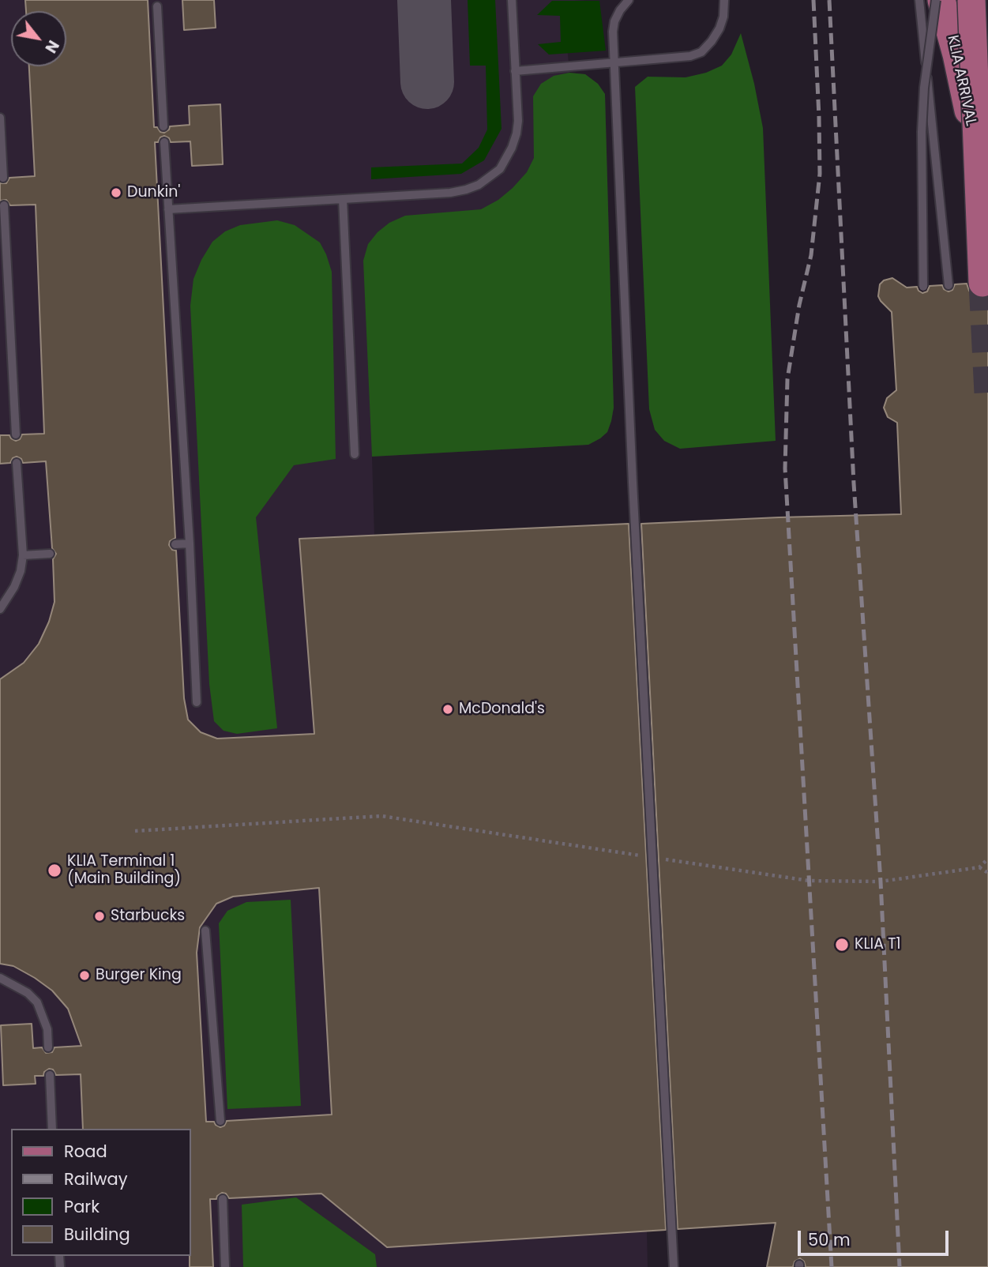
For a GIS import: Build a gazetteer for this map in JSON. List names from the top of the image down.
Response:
{
  "streets": {
    "main road": ["KLIA ARRIVAL"]
  },
  "places": [
    "Dunkin'",
    "McDonald's",
    "KLIA Terminal 1 (Main Building)",
    "Starbucks",
    "KLIA T1",
    "Burger King"
  ],
  "legend": [
    "Road",
    "Railway",
    "Park",
    "Building"
  ],
  "scale_bar": "50 m",
  "north": "bottom right"
}
